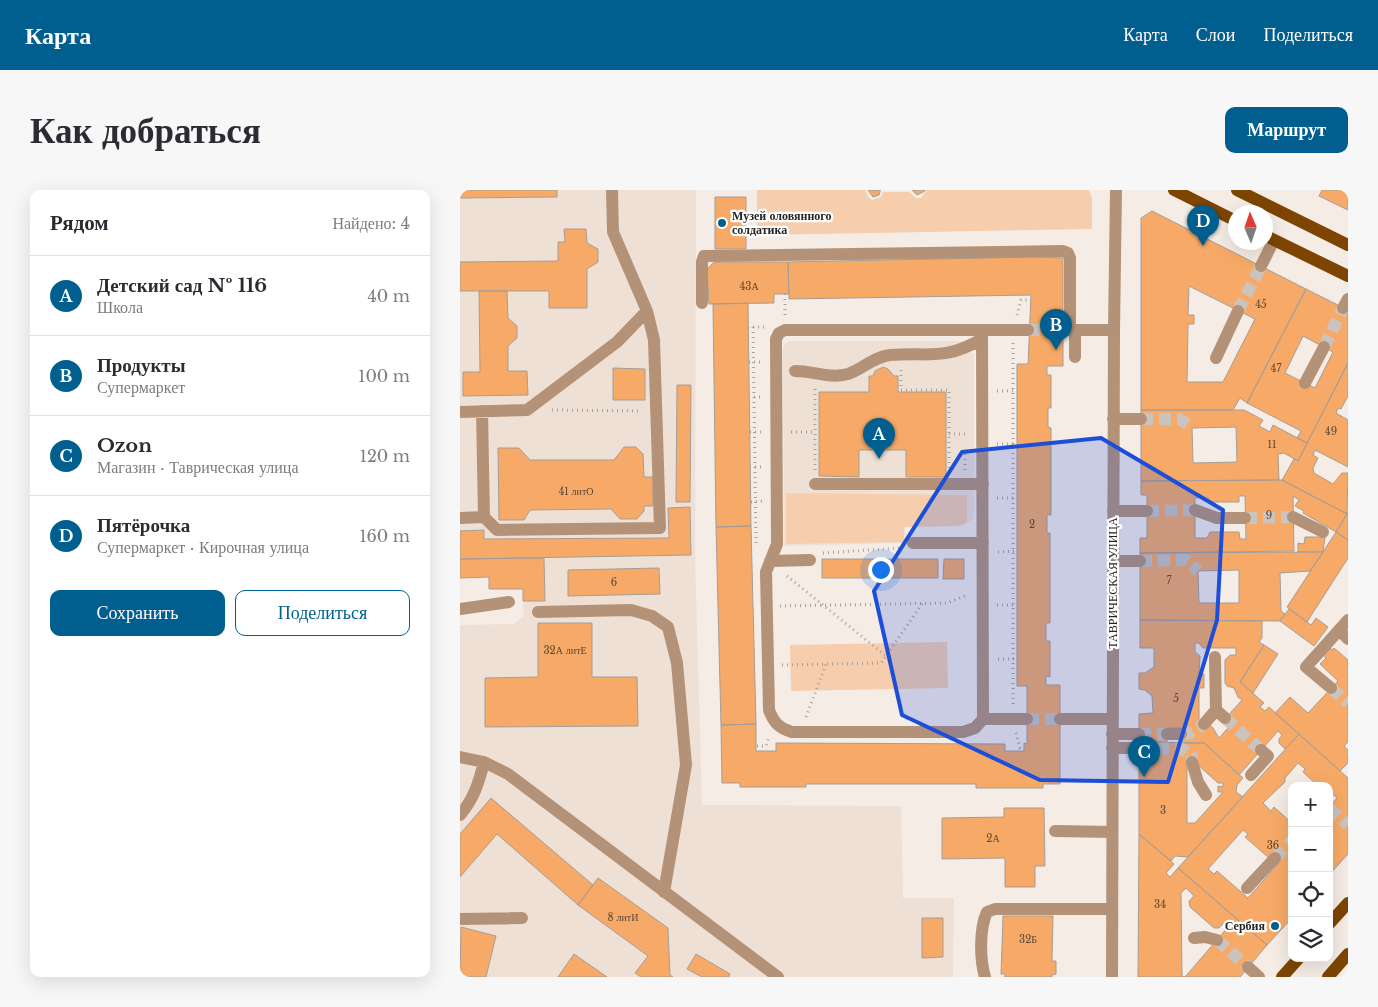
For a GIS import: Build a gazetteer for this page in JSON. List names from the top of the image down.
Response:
{
  "streets": {
    "street": ["ТАВРИЧЕСКАЯ УЛИЦА"]
  },
  "places": ["Музей оловянного солдатика", "Сербия"],
  "house_numbers": [
    "43А",
    "45",
    "47",
    "49",
    "11",
    "41 литО",
    "9",
    "2",
    "7",
    "6",
    "32А литЕ",
    "5",
    "3",
    "2А",
    "36",
    "34",
    "8 литИ",
    "32Б"
  ],
  "north": "top",
  "page": {
    "header": "Карта",
    "nav": ["Карта", "Слои", "Поделиться"],
    "buttons": [
      "Маршрут",
      ["Сохранить", "Поделиться"]
    ],
    "title": "Как добраться",
    "heading": ["Рядом", "Найдено: 4"],
    "pins": [
      "D",
      "B",
      "A",
      "C"
    ],
    "list": [
      {
        "mark": "A",
        "name": "Детский сад № 116",
        "note": "Школа",
        "value": "40 m"
      },
      {
        "mark": "B",
        "name": "Продукты",
        "note": "Супермаркет",
        "value": "100 m"
      },
      {
        "mark": "C",
        "name": "Ozon",
        "note": "Магазин · Таврическая улица",
        "value": "120 m"
      },
      {
        "mark": "D",
        "name": "Пятёрочка",
        "note": "Супермаркет · Кирочная улица",
        "value": "160 m"
      }
    ],
    "map_buttons": ["+", "−"]
  }
}
